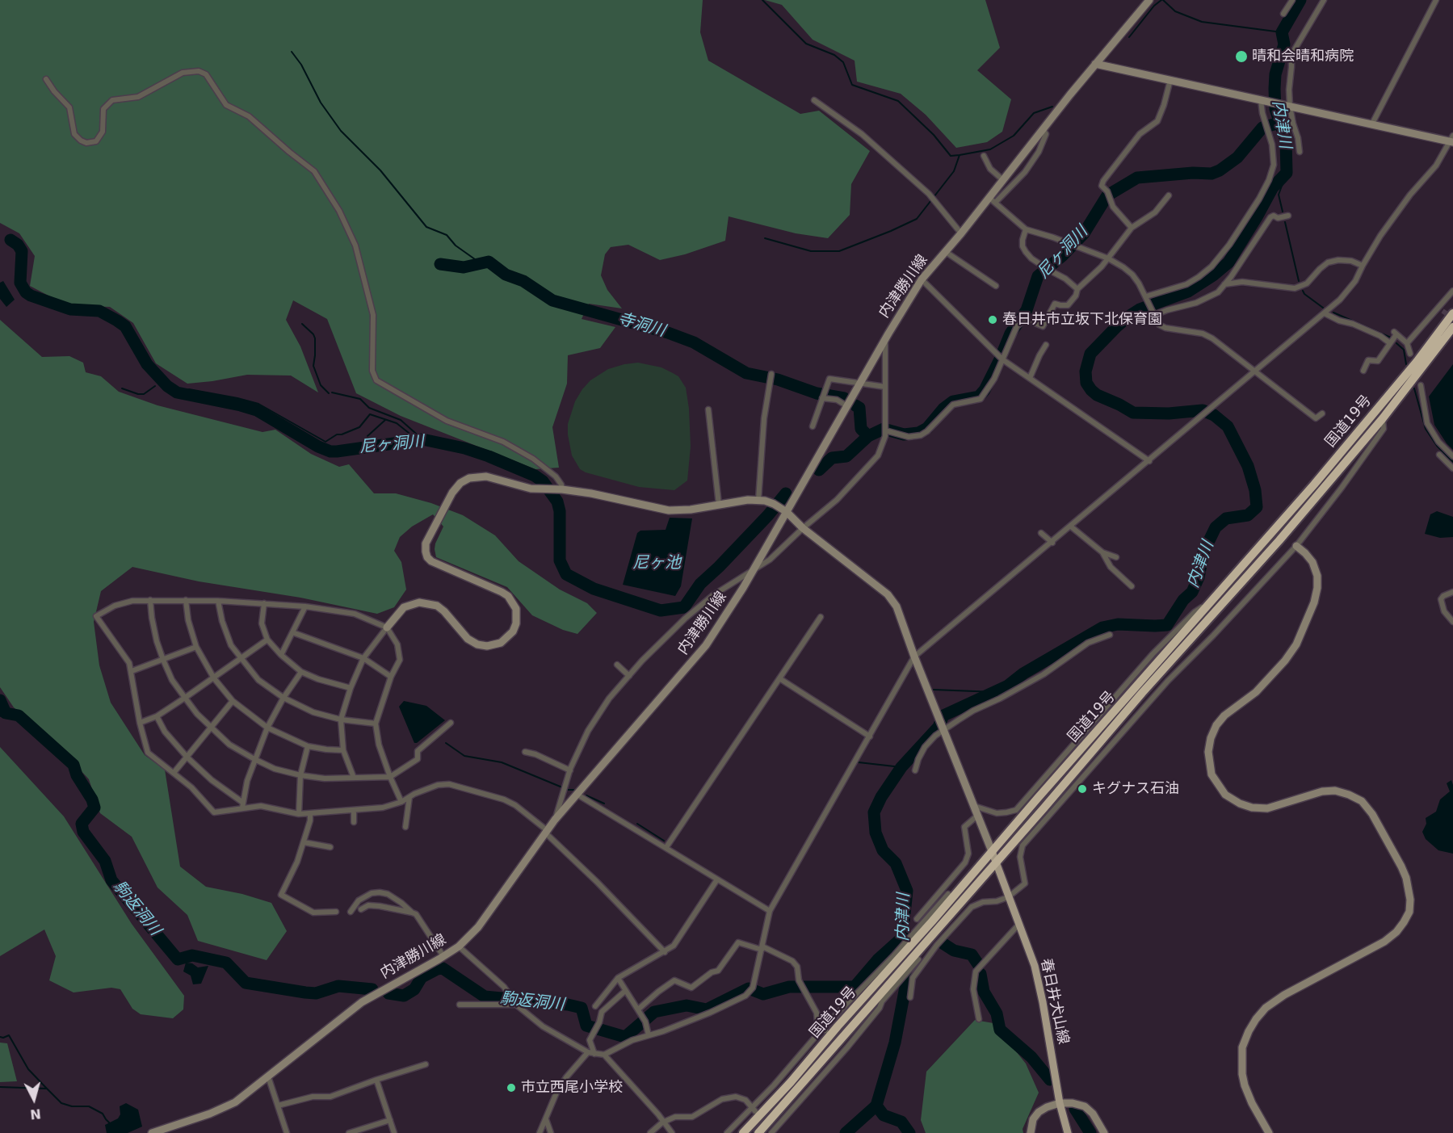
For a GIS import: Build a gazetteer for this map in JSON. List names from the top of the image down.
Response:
{
  "streets": {
    "highway": ["国道19号"],
    "main road": ["春日井犬山線"],
    "street": ["内津勝川線"]
  },
  "crossings": [
    ["国道19号", "春日井犬山線"]
  ],
  "water": [
    "内津川",
    "尼ヶ洞川",
    "寺洞川",
    "尼ヶ池",
    "駒返洞川"
  ],
  "places": [
    "晴和会晴和病院",
    "春日井市立坂下北保育園",
    "キグナス石油",
    "市立西尾小学校"
  ],
  "north": "bottom"
}
